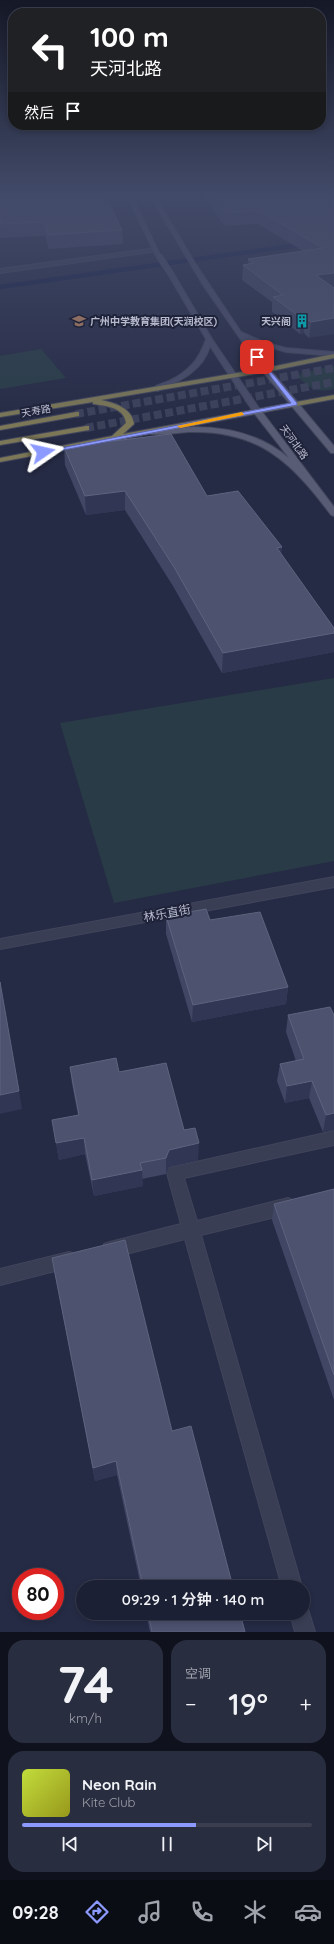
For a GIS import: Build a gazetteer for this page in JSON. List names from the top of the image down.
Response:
{
  "streets": {
    "highway": ["天寿路"],
    "main road": ["天河北路"],
    "street": ["林乐直街"]
  },
  "places": {
    "school or university": ["广州中学教育集团(天润校区)"],
    "building": ["天兴阁"]
  },
  "page": {
    "turn": ["100 m", "天河北路"],
    "then": "然后",
    "limit": "80",
    "trip": "09:29 · 1 分钟 · 140 m",
    "tile": [
      ["74", "km/h"],
      "空调"
    ],
    "heat": ["−", "19°", "+"],
    "song": ["Neon Rain", "Kite Club"],
    "tabs": "09:28"
  }
}
